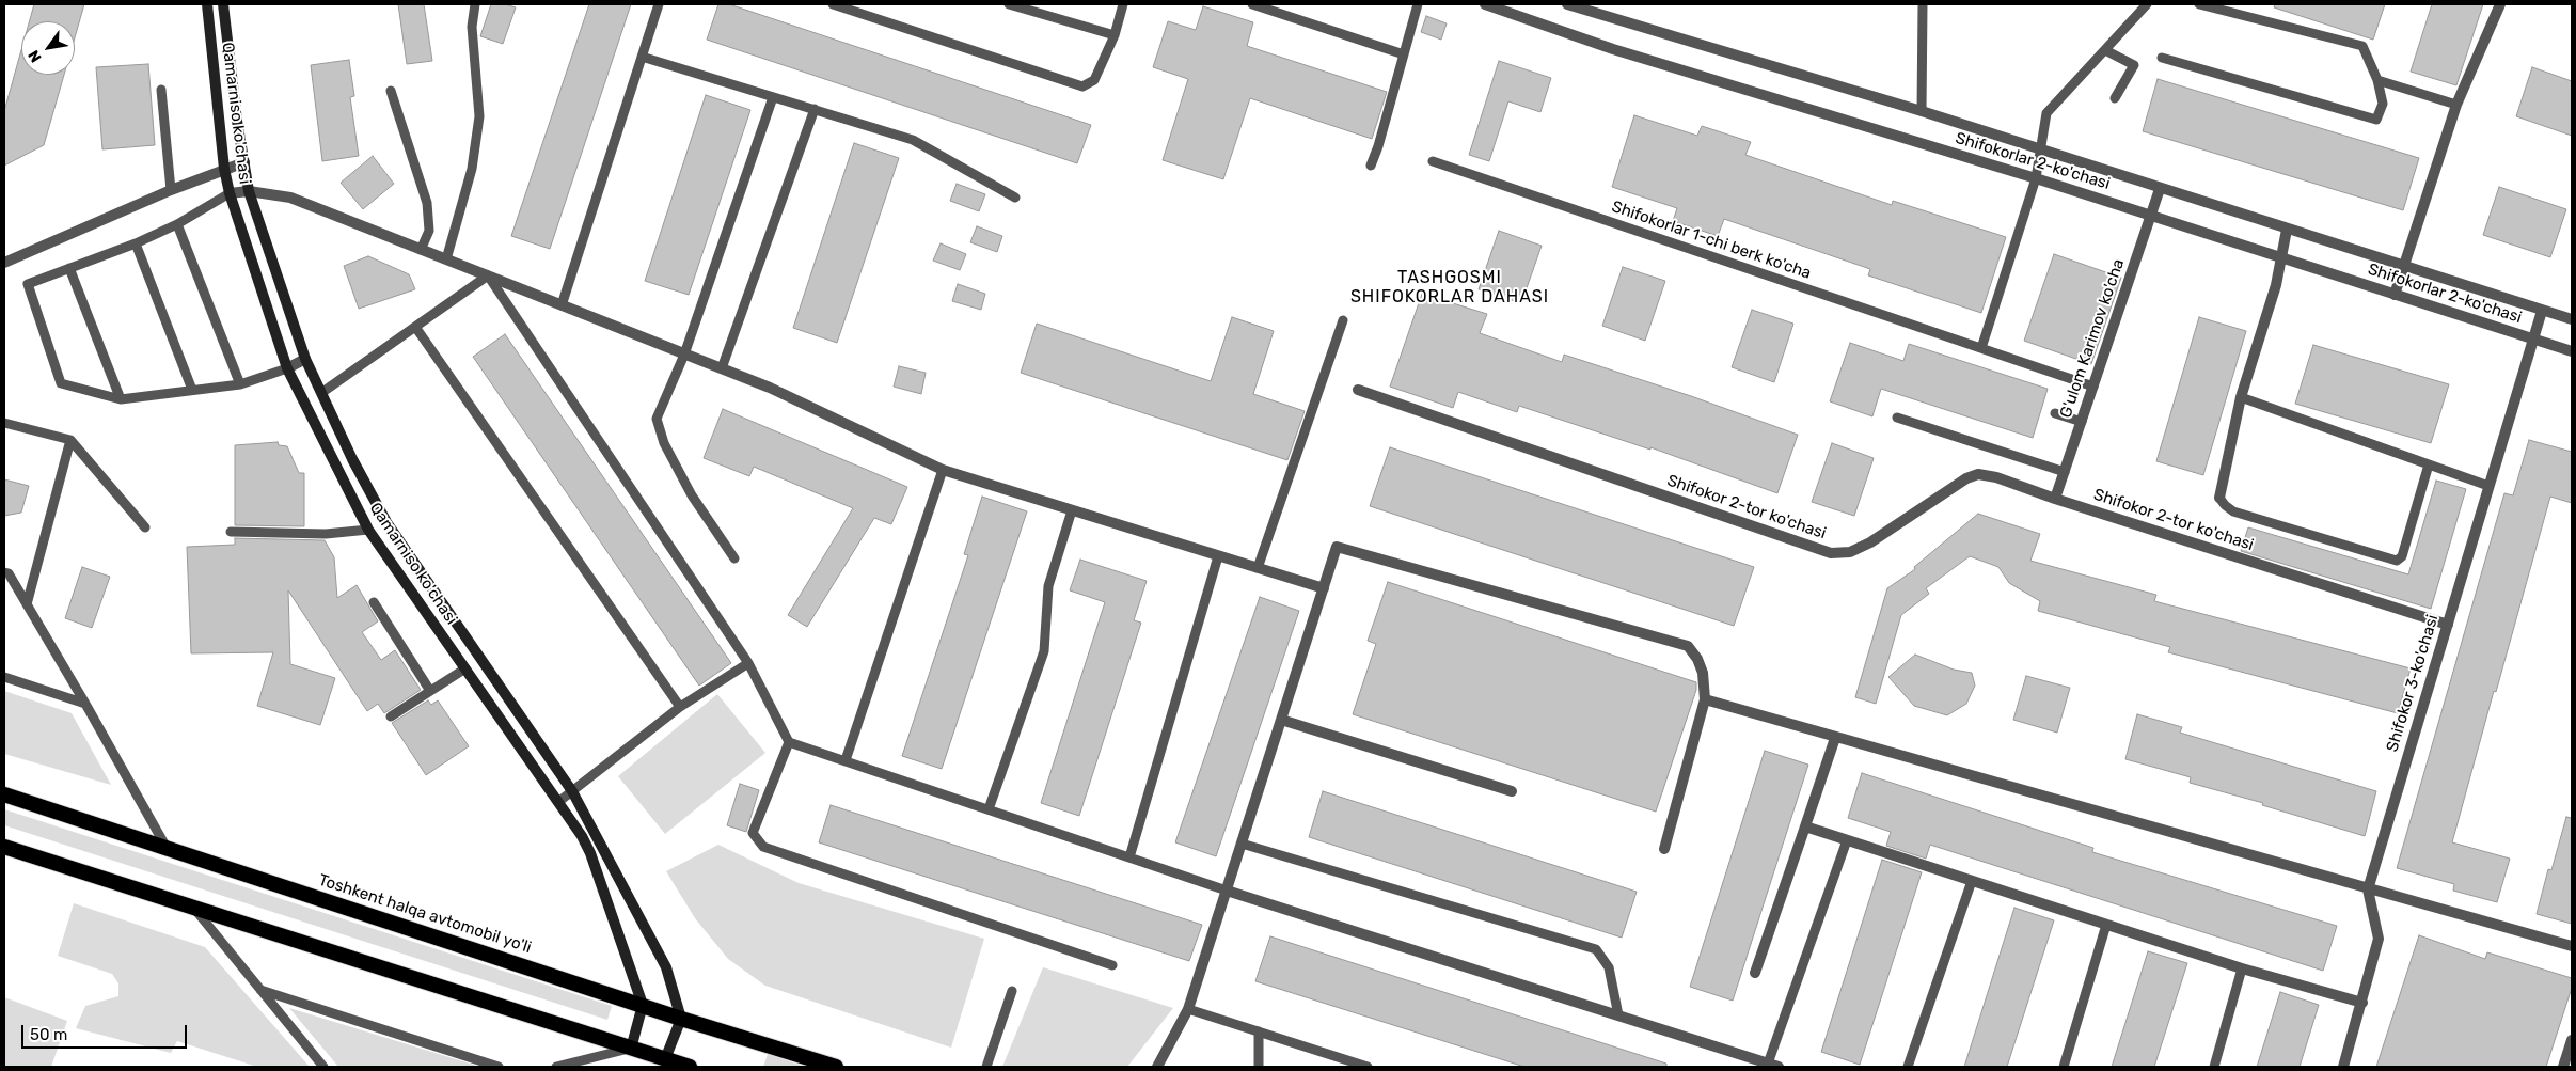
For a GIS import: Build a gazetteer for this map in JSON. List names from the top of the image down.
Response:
{
  "streets": {
    "highway": ["Toshkent halqa avtomobil yo'li"],
    "main road": ["Qamarniso ko'chasi"],
    "street": [
      "Shifokorlar 2-ko'chasi",
      "G'ulom Karimov ko'cha",
      "Shifokor 2-tor ko'chasi",
      "Shifokor 3-ko'chasi"
    ],
    "lane": ["Shifokorlar 1-chi berk ko'cha"]
  },
  "crossings": [
    ["Qamarniso ko'chasi", "Toshkent halqa avtomobil yo'li"],
    ["Shifokorlar 2-ko'chasi", "G'ulom Karimov ko'cha"],
    ["Shifokorlar 2-ko'chasi", "Shifokor 3-ko'chasi"],
    ["Shifokorlar 1-chi berk ko'cha", "G'ulom Karimov ko'cha"],
    ["G'ulom Karimov ko'cha", "Shifokor 2-tor ko'chasi"],
    ["Shifokor 2-tor ko'chasi", "Shifokor 3-ko'chasi"]
  ],
  "districts": ["TASHGOSMI SHIFOKORLAR DAHASI"],
  "scale_bar": "50 m",
  "north": "bottom left"
}
